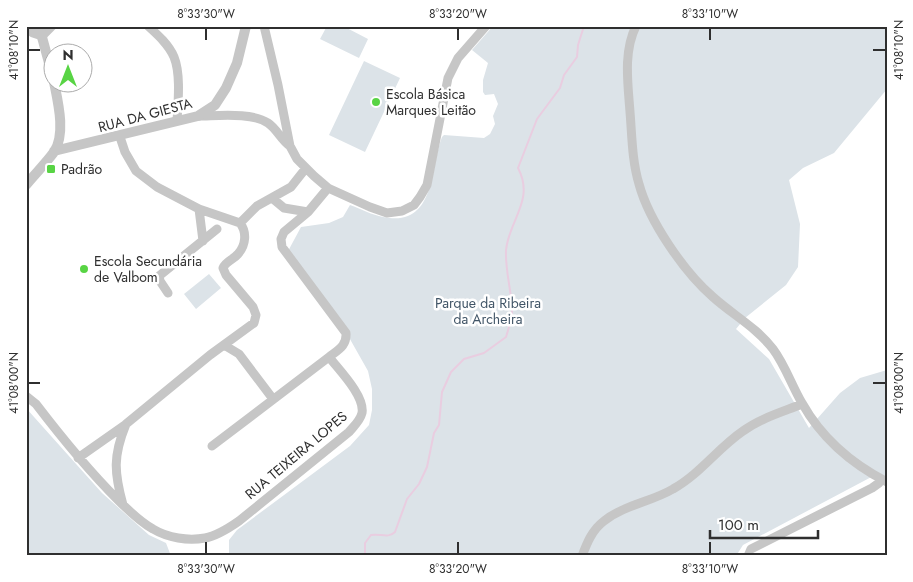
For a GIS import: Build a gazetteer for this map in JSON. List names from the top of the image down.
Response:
{
  "streets": {
    "street": ["RUA DA GIESTA", "RUA TEIXEIRA LOPES"]
  },
  "parks": ["Parque da Ribeira da Archeira"],
  "places": {
    "other": ["Escola Básica Marques Leitão", "Escola Secundária de Valbom"],
    "transit": ["Padrão"]
  },
  "scale_bar": "100 m",
  "north": "top",
  "coordinates": [
    "8°33'30\"W",
    "8°33'20\"W",
    "8°33'10\"W",
    "41°08'10\"N",
    "41°08'00\"N"
  ]
}
